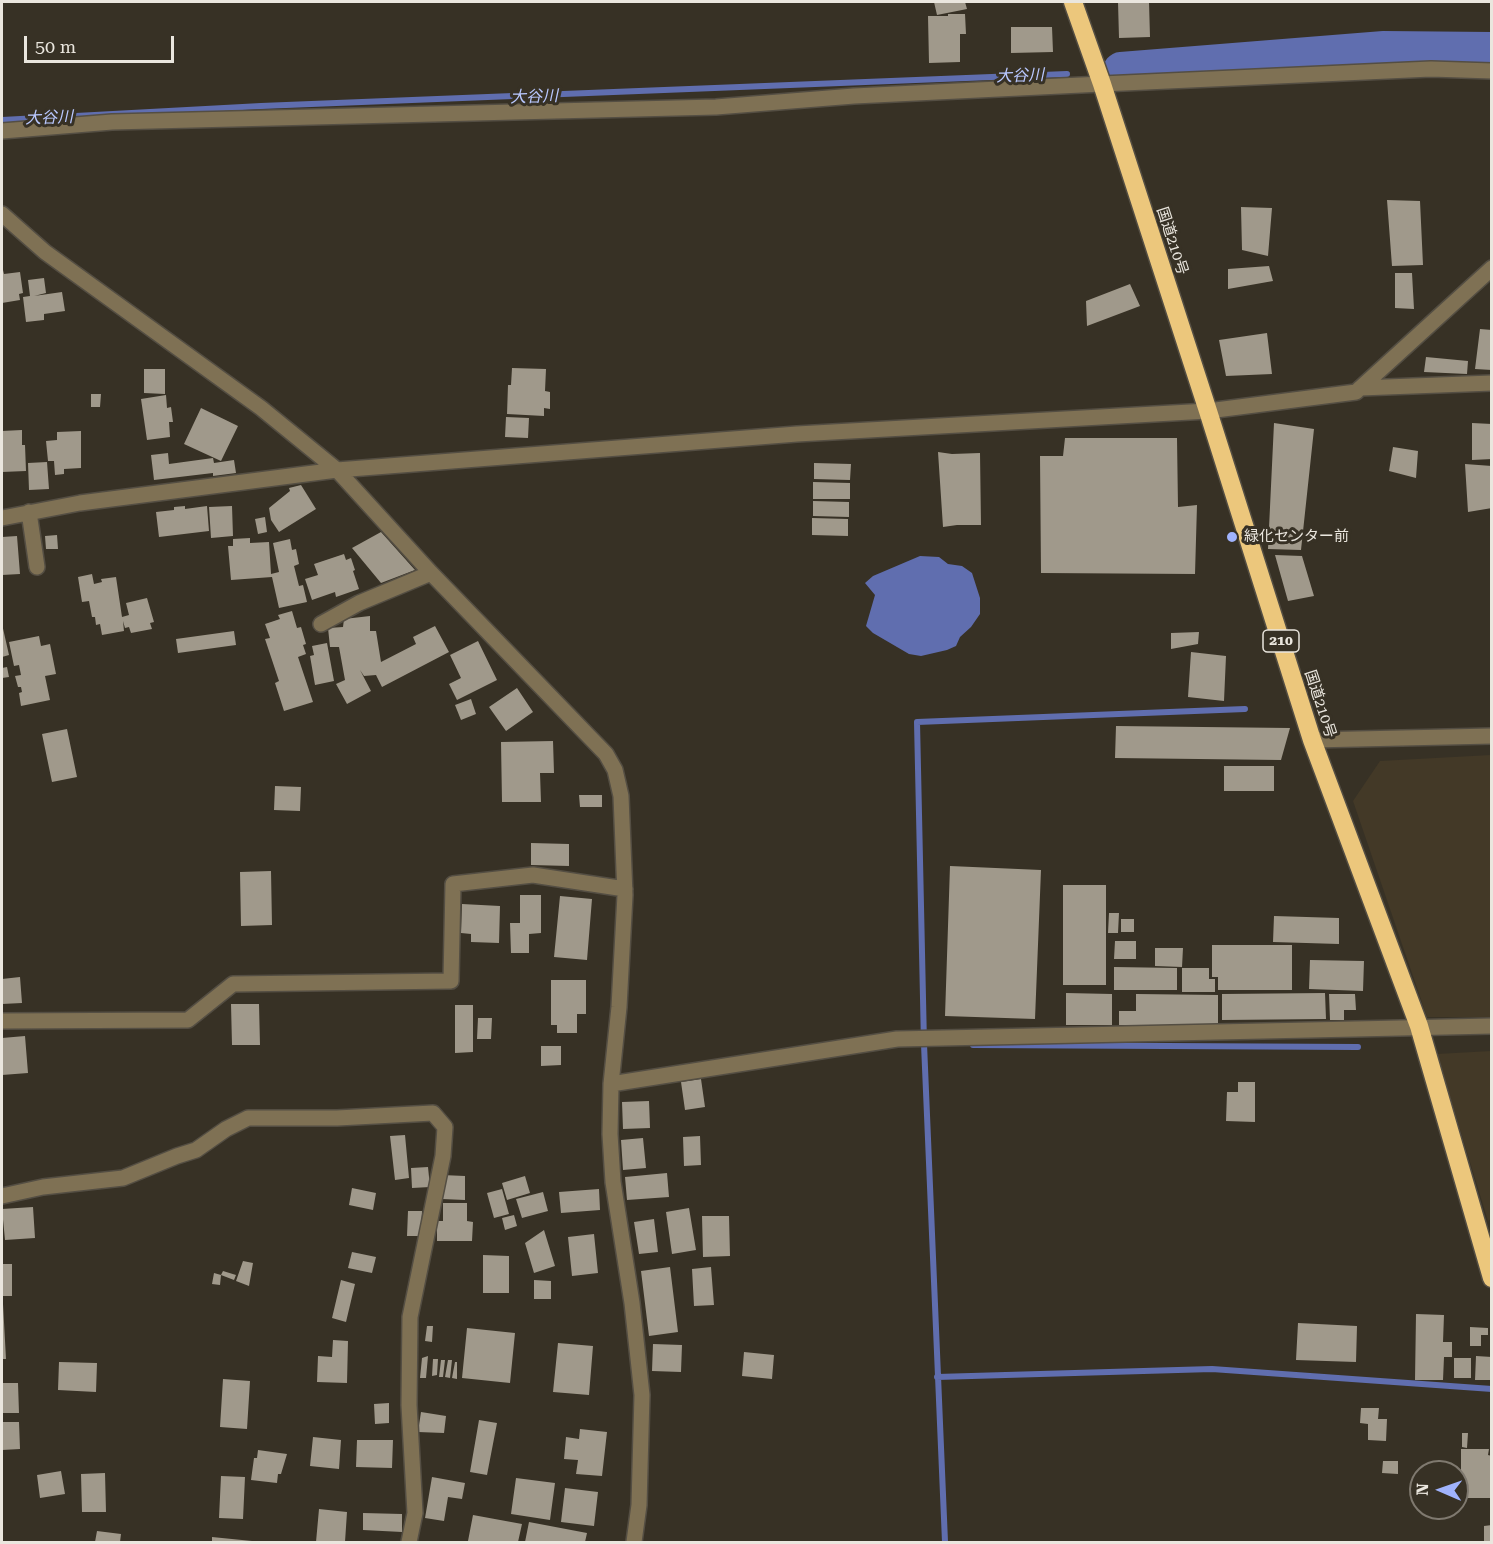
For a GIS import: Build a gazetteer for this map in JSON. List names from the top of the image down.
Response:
{
  "streets": {
    "highway": ["国道210号", "210"]
  },
  "water": ["大谷川"],
  "places": ["緑化センター前"],
  "scale_bar": "50 m",
  "north": "left"
}
